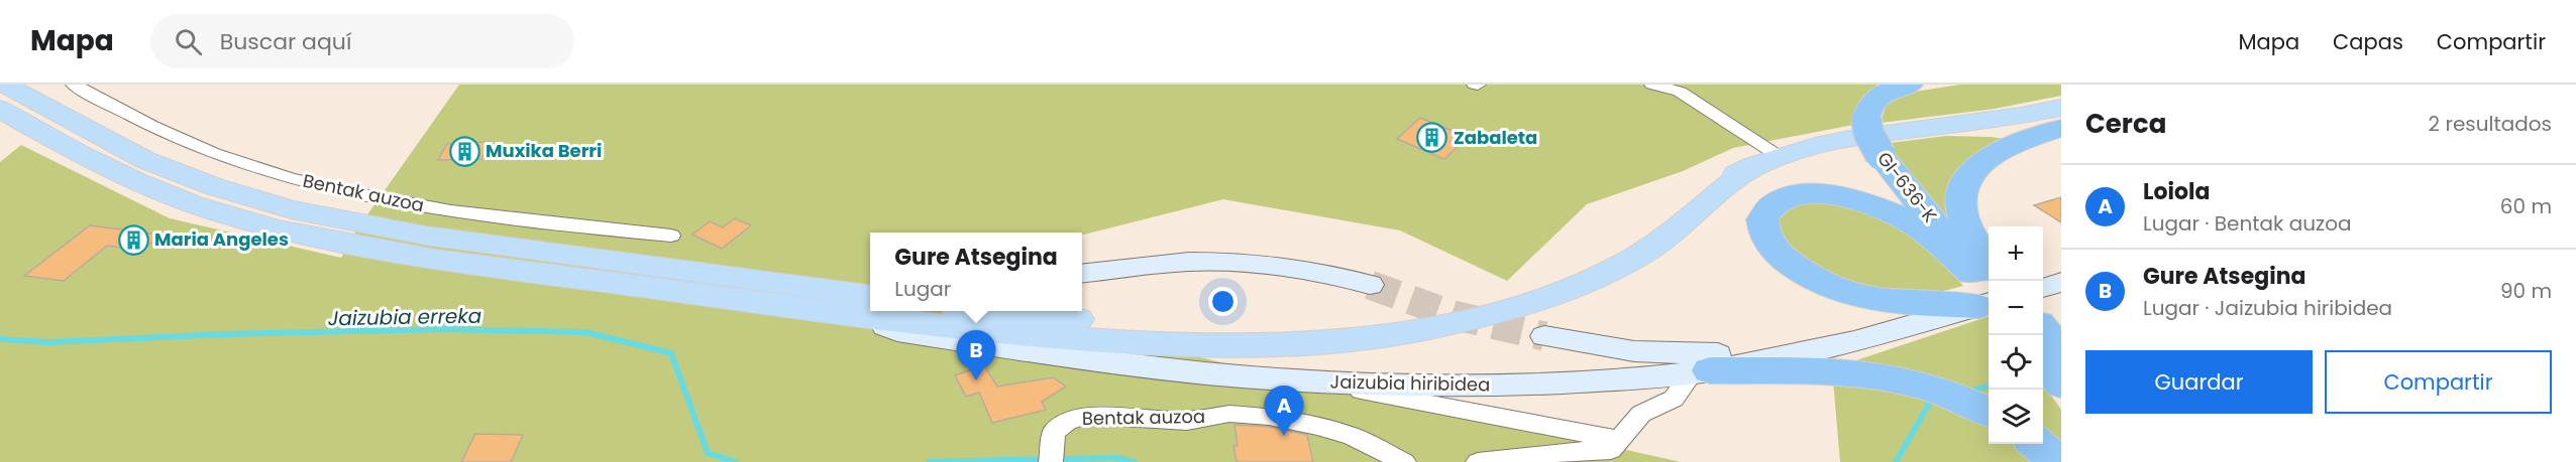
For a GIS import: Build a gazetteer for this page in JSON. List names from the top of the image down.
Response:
{
  "streets": {
    "highway": ["GI-636-K"],
    "main road": ["Jaizubia hiribidea"],
    "street": ["Bentak auzoa"]
  },
  "crossings": [
    ["GI-636-K", "Jaizubia hiribidea"]
  ],
  "water": ["Jaizubia erreka"],
  "places": {
    "building": ["Zabaleta", "Muxika Berri", "Maria Angeles"]
  },
  "page": {
    "header": "Mapa",
    "search": "Buscar aquí",
    "nav": ["Mapa", "Capas", "Compartir"],
    "heading": ["Cerca", "2 resultados"],
    "list": [
      {
        "mark": "A",
        "name": "Loiola",
        "note": "Lugar · Bentak auzoa",
        "value": "60 m"
      },
      {
        "mark": "B",
        "name": "Gure Atsegina",
        "note": "Lugar · Jaizubia hiribidea",
        "value": "90 m"
      }
    ],
    "map_buttons": ["+", "−"],
    "popup": ["Gure Atsegina", "Lugar"],
    "pins": ["B", "A"],
    "buttons": ["Guardar", "Compartir"]
  }
}
